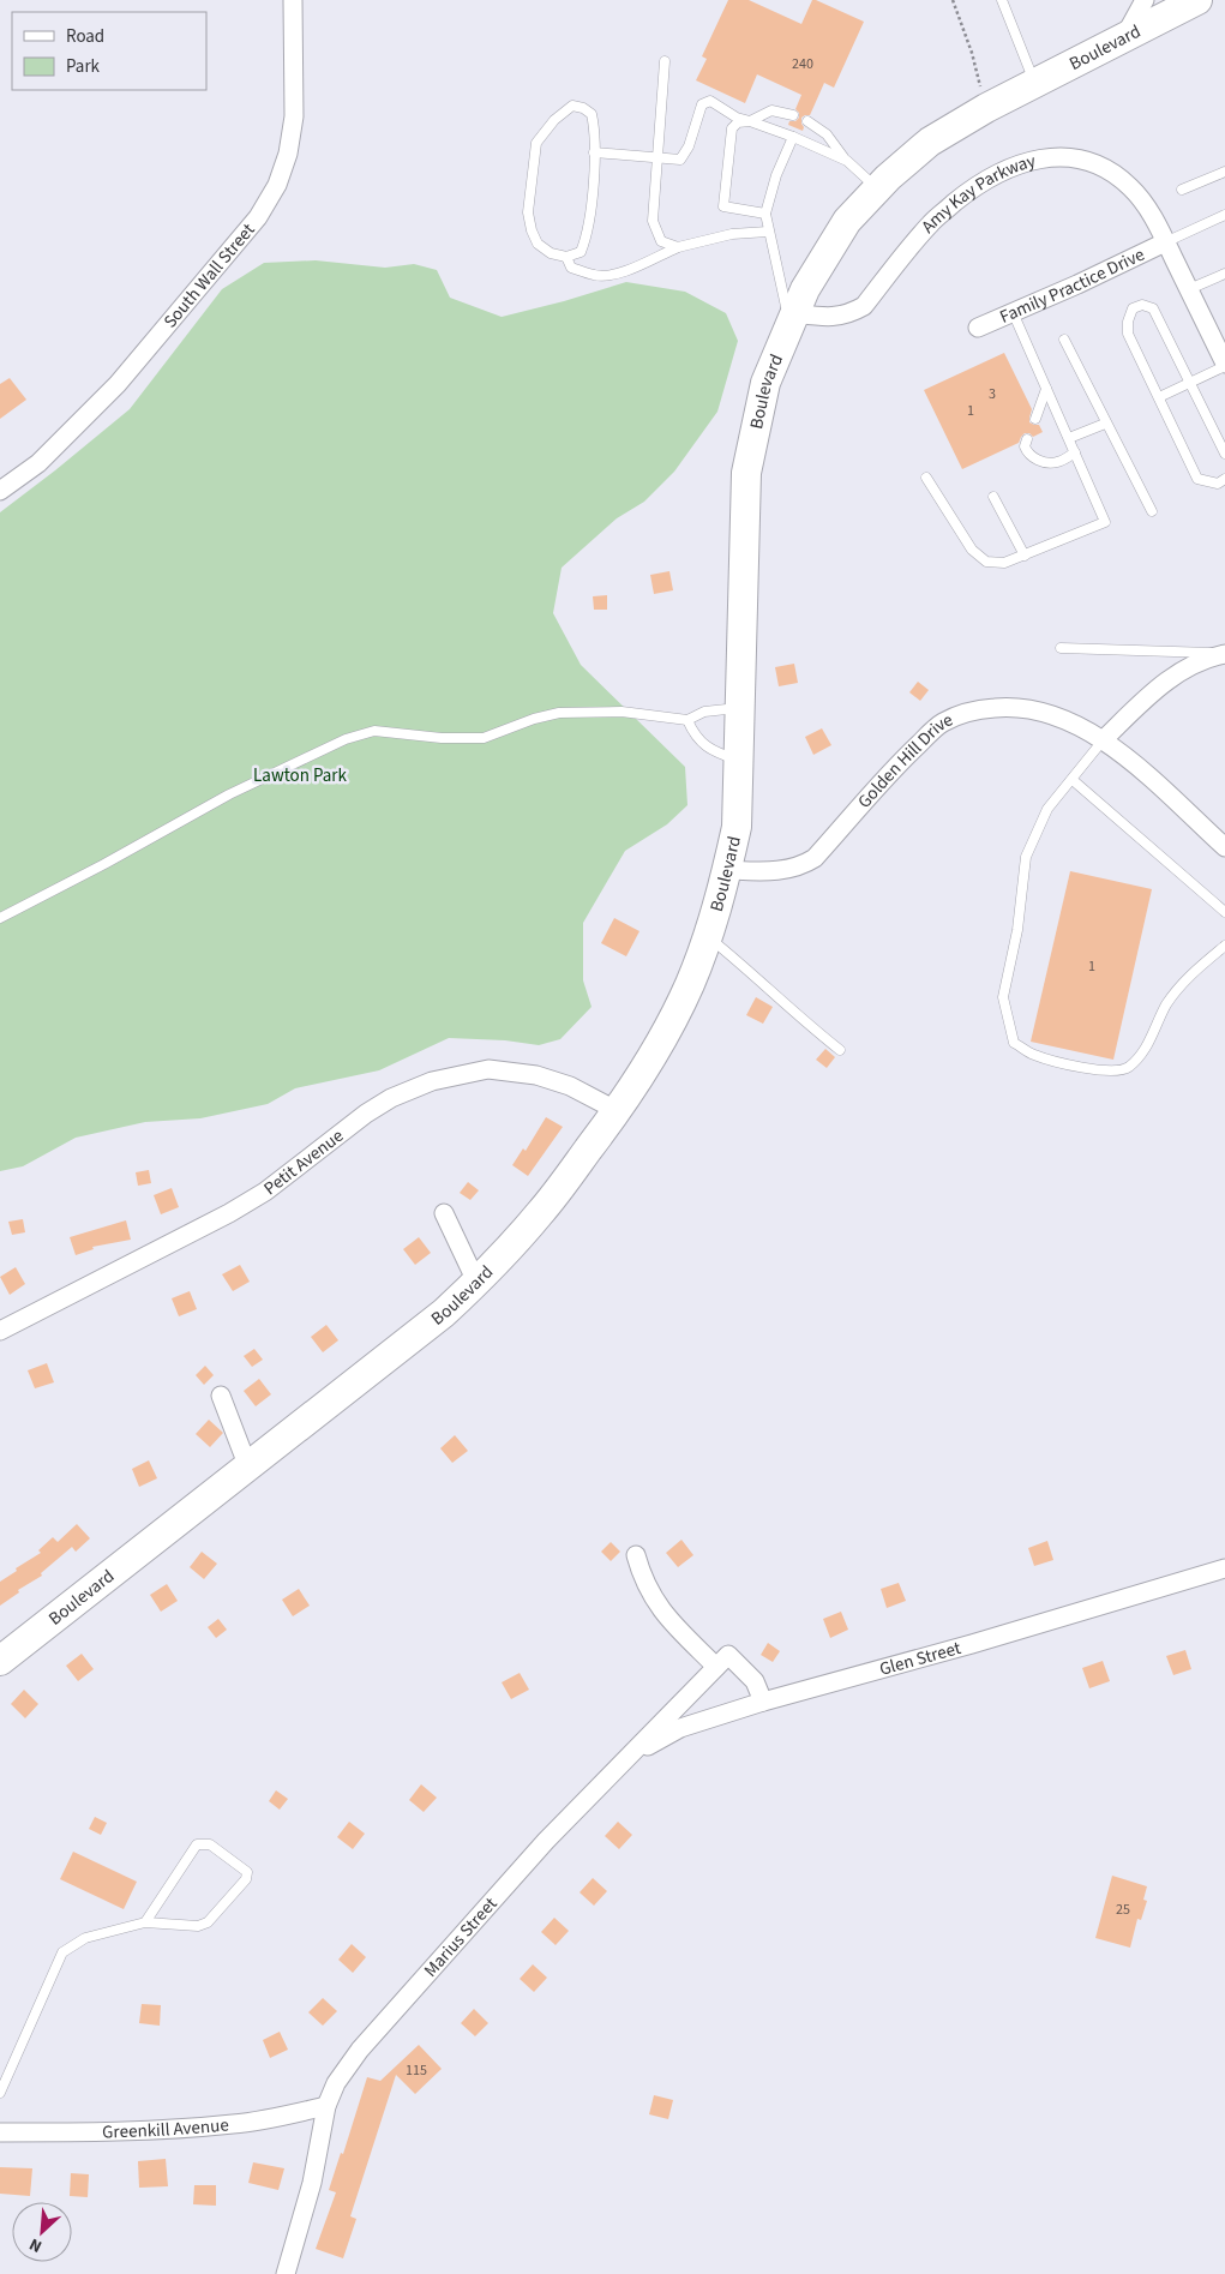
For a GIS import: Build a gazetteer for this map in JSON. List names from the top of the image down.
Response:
{
  "streets": {
    "main road": ["Boulevard"],
    "street": [
      "Amy Kay Parkway",
      "South Wall Street",
      "Family Practice Drive",
      "Golden Hill Drive",
      "Petit Avenue",
      "Glen Street",
      "Marius Street",
      "Greenkill Avenue"
    ]
  },
  "crossings": [
    ["Boulevard", "Amy Kay Parkway"],
    ["Boulevard", "Golden Hill Drive"],
    ["Boulevard", "Petit Avenue"],
    ["Amy Kay Parkway", "Family Practice Drive"],
    ["Glen Street", "Marius Street"],
    ["Marius Street", "Greenkill Avenue"]
  ],
  "parks": ["Lawton Park"],
  "house_numbers": [
    "240",
    "3",
    "1",
    "1",
    "25",
    "115"
  ],
  "legend": ["Road", "Park"],
  "north": "bottom left"
}
